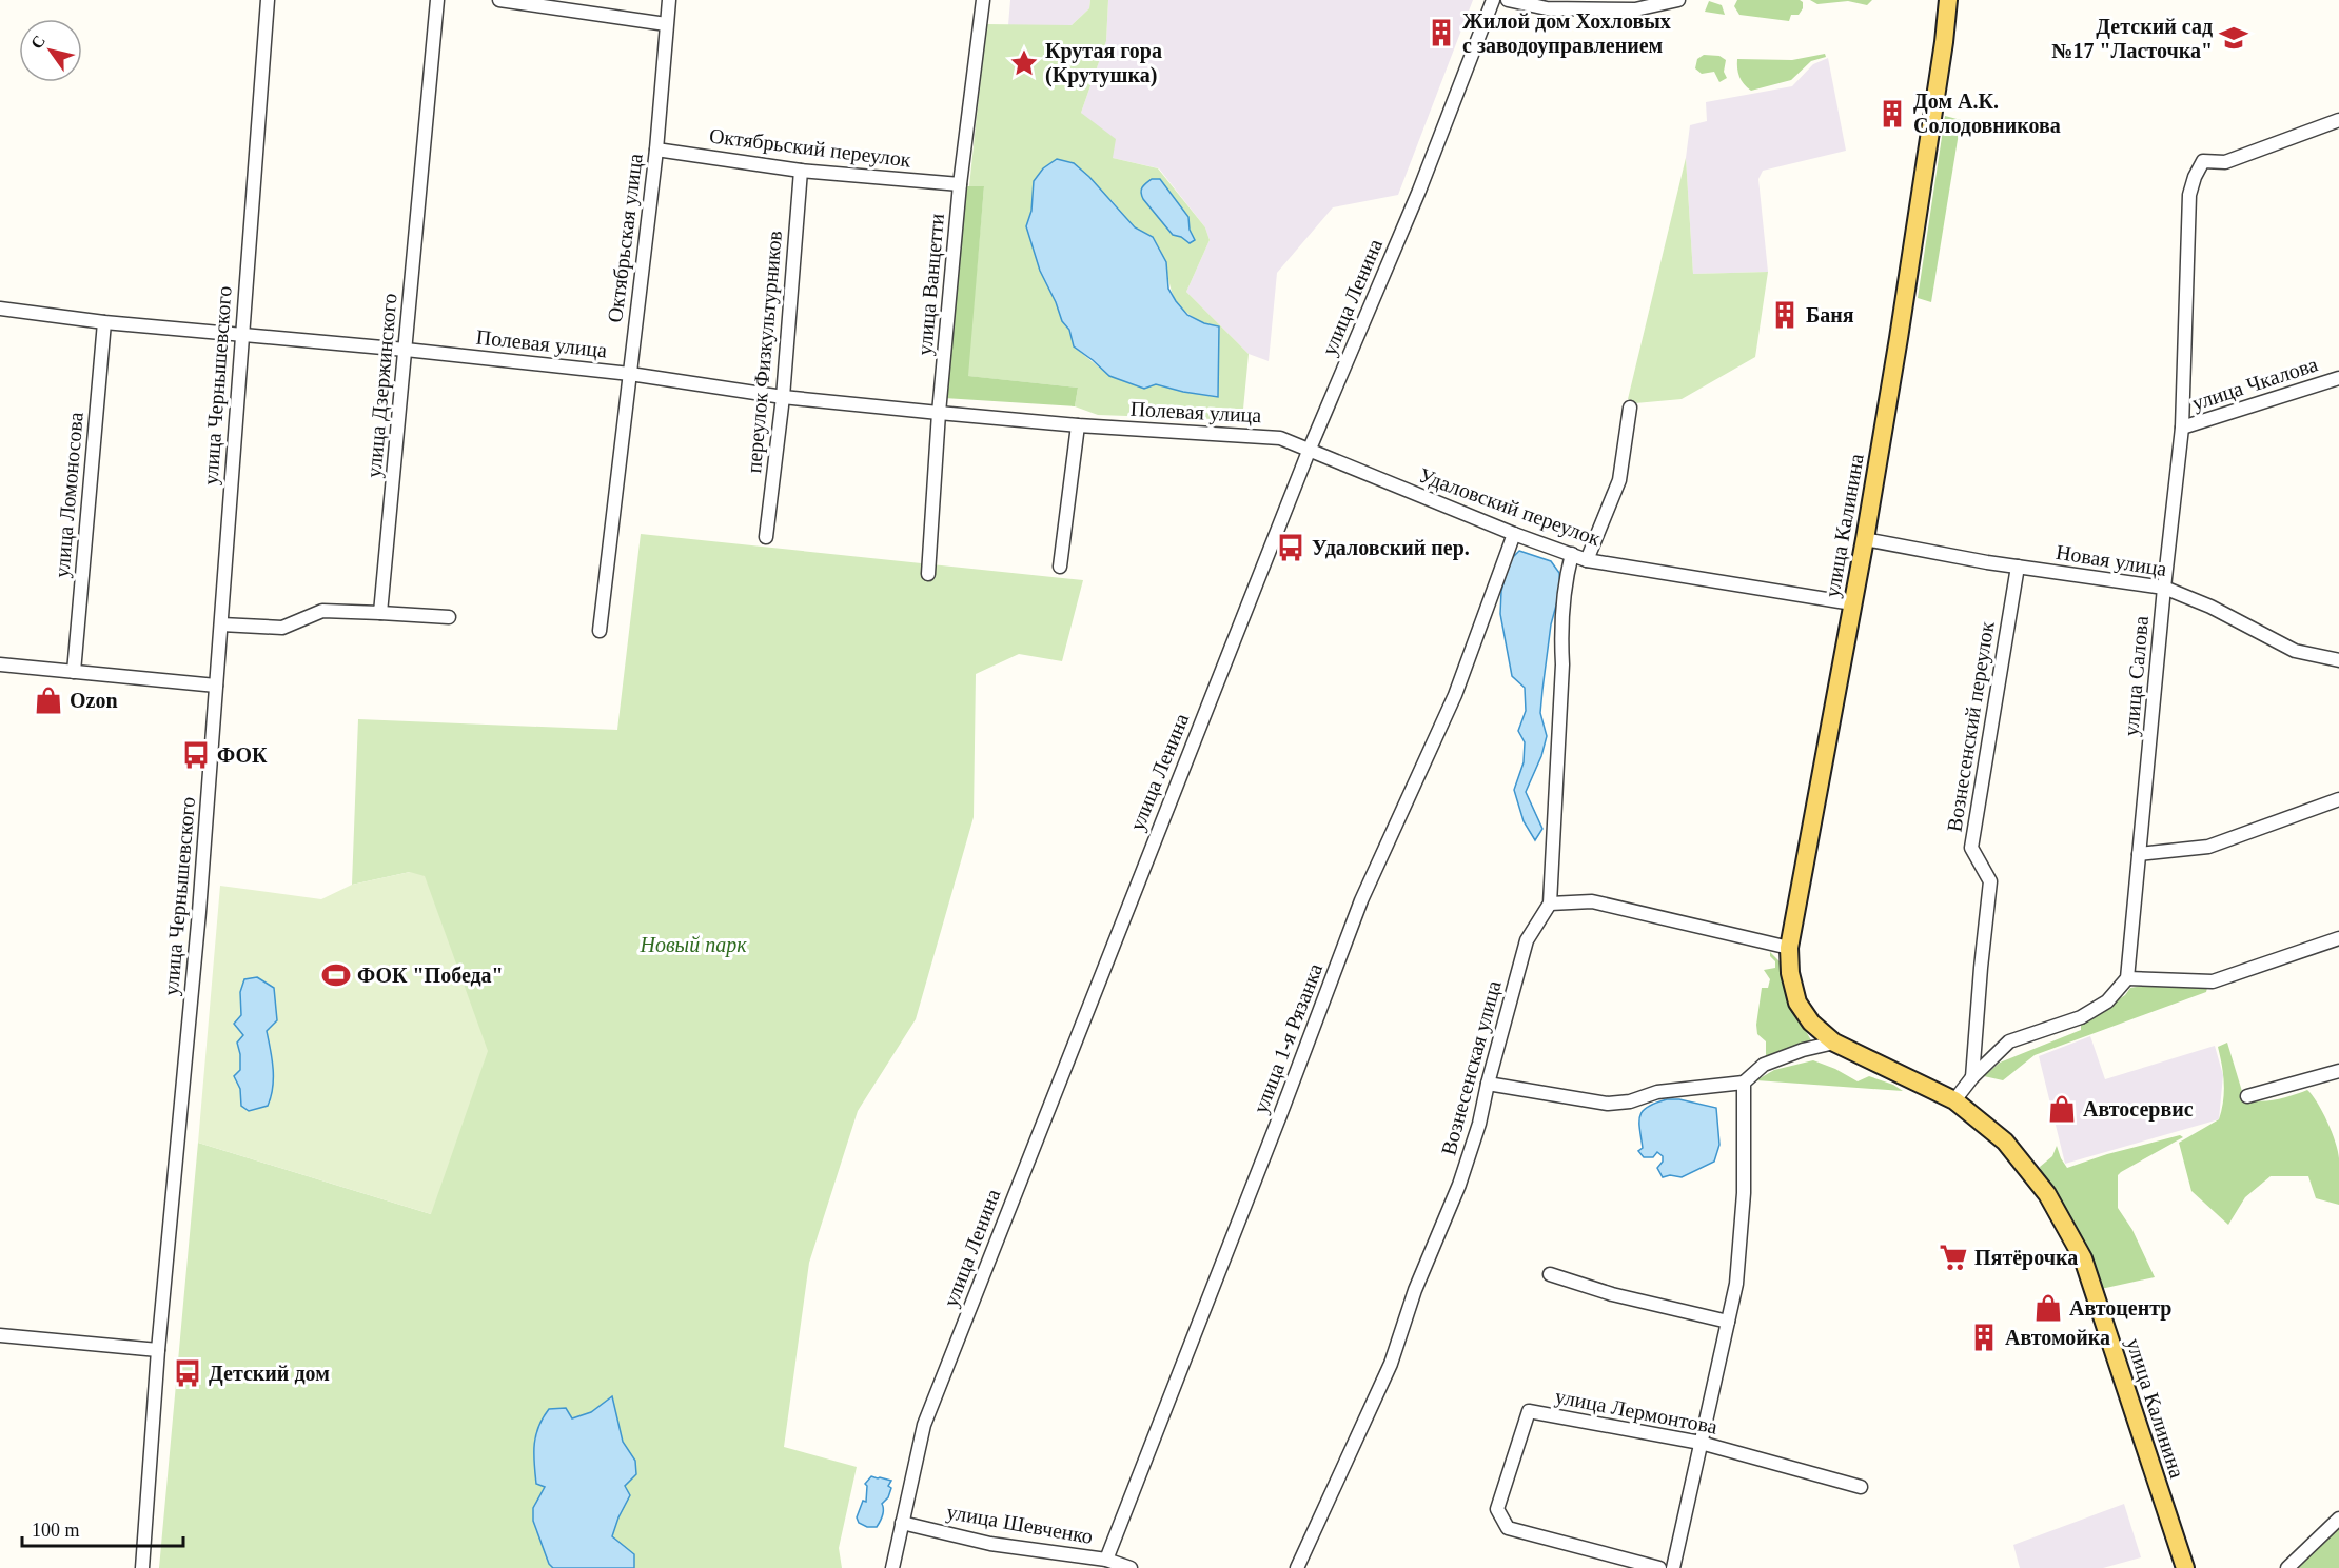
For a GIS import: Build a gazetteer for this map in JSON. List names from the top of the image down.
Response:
{
  "streets": {
    "main road": ["улица Калинина"],
    "street": [
      "Октябрьский переулок",
      "Октябрьская улица",
      "улица Ванцетти",
      "улица Ленина",
      "Полевая улица",
      "переулок Физкультурников",
      "улица Чкалова",
      "улица Чернышевского",
      "улица Дзержинского",
      "улица Ломоносова",
      "Удаловский переулок",
      "Новая улица",
      "улица Салова",
      "Вознесенский переулок",
      "улица 1-я Рязанка",
      "Вознесенская улица",
      "улица Лермонтова",
      "улица Шевченко"
    ]
  },
  "crossings": [
    ["Октябрьский переулок", "Октябрьская улица"],
    ["Октябрьский переулок", "улица Ванцетти"],
    ["Октябрьский переулок", "переулок Физкультурников"],
    ["Октябрьская улица", "Полевая улица"],
    ["улица Ванцетти", "Полевая улица"],
    ["улица Ленина", "Полевая улица"],
    ["улица Ленина", "Удаловский переулок"],
    ["улица Ленина", "улица Шевченко"],
    ["Полевая улица", "переулок Физкультурников"],
    ["Полевая улица", "улица Чернышевского"],
    ["Полевая улица", "улица Дзержинского"],
    ["Полевая улица", "улица Ломоносова"],
    ["Полевая улица", "Удаловский переулок"],
    ["улица Чкалова", "улица Салова"],
    ["Удаловский переулок", "улица Калинина"],
    ["Удаловский переулок", "улица 1-я Рязанка"],
    ["Удаловский переулок", "Вознесенская улица"],
    ["улица Калинина", "Новая улица"],
    ["Новая улица", "улица Салова"],
    ["Новая улица", "Вознесенский переулок"],
    ["улица 1-я Рязанка", "улица Шевченко"]
  ],
  "parks": ["Новый парк"],
  "places": {
    "building": [
      "Жилой дом Хохловых с заводоуправлением",
      "Дом А.К. Солодовникова",
      "Баня",
      "Автомойка"
    ],
    "school or university": ["Детский сад №17 \"Ласточка\""],
    "place": ["Крутая гора (Крутушка)"],
    "bus stop": ["Удаловский пер.", "ФОК", "Детский дом"],
    "shop": ["Ozon", "Автосервис", "Автоцентр"],
    "sports": ["ФОК \"Победа\""],
    "supermarket": ["Пятёрочка"]
  },
  "scale_bar": "100 m",
  "north": "top left"
}
